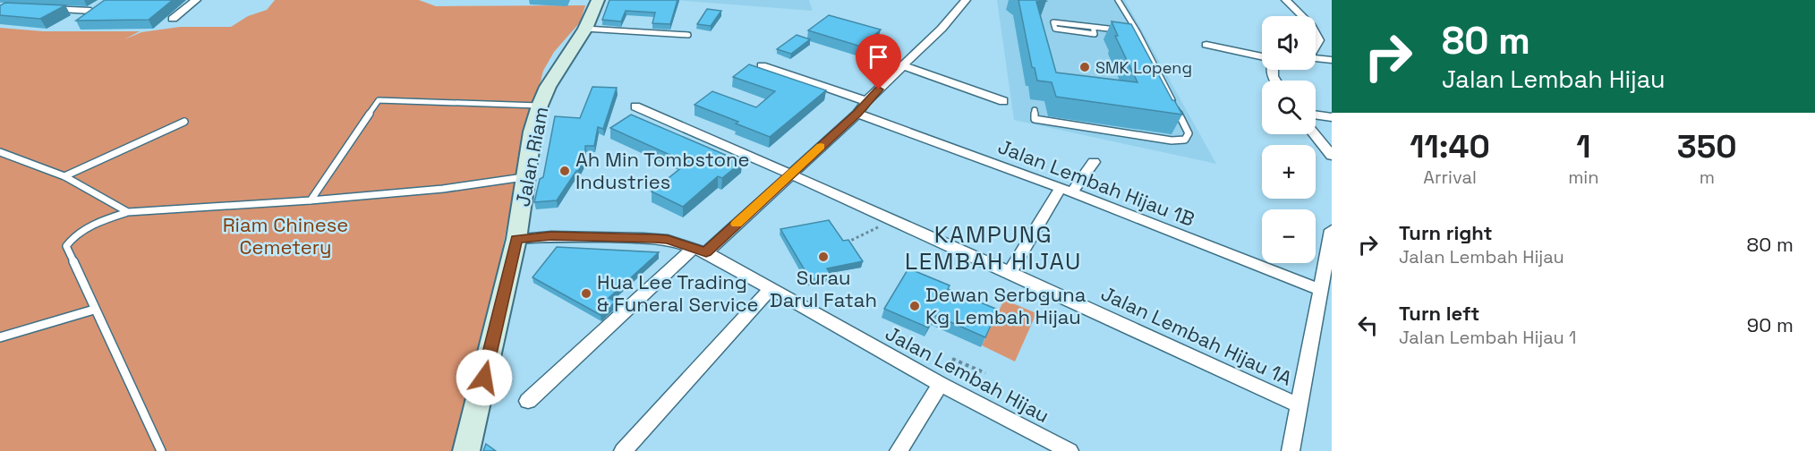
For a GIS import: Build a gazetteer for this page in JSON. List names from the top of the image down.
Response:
{
  "streets": {
    "main road": ["Jalan Riam"],
    "street": ["Jalan Lembah Hijau 1B", "Jalan Lembah Hijau 1A", "Jalan Lembah Hijau"]
  },
  "crossings": [
    ["Jalan Riam", "Jalan Lembah Hijau"]
  ],
  "districts": ["KAMPUNG LEMBAH HIJAU"],
  "parks": ["Riam Chinese Cemetery"],
  "places": [
    "SMK Lopeng",
    "Ah Min Tombstone Industries",
    "Surau Darul Fatah",
    "Hua Lee Trading & Funeral Service",
    "Dewan Serbguna Kg Lembah Hijau"
  ],
  "page": {
    "turn": ["80 m", "Jalan Lembah Hijau"],
    "map_buttons": ["+", "−"],
    "eta": [
      "11:40",
      "Arrival",
      "1",
      "min",
      "350",
      "m"
    ],
    "list": [
      {
        "name": "Turn right",
        "note": "Jalan Lembah Hijau",
        "value": "80 m"
      },
      {
        "name": "Turn left",
        "note": "Jalan Lembah Hijau 1",
        "value": "90 m"
      }
    ]
  }
}
